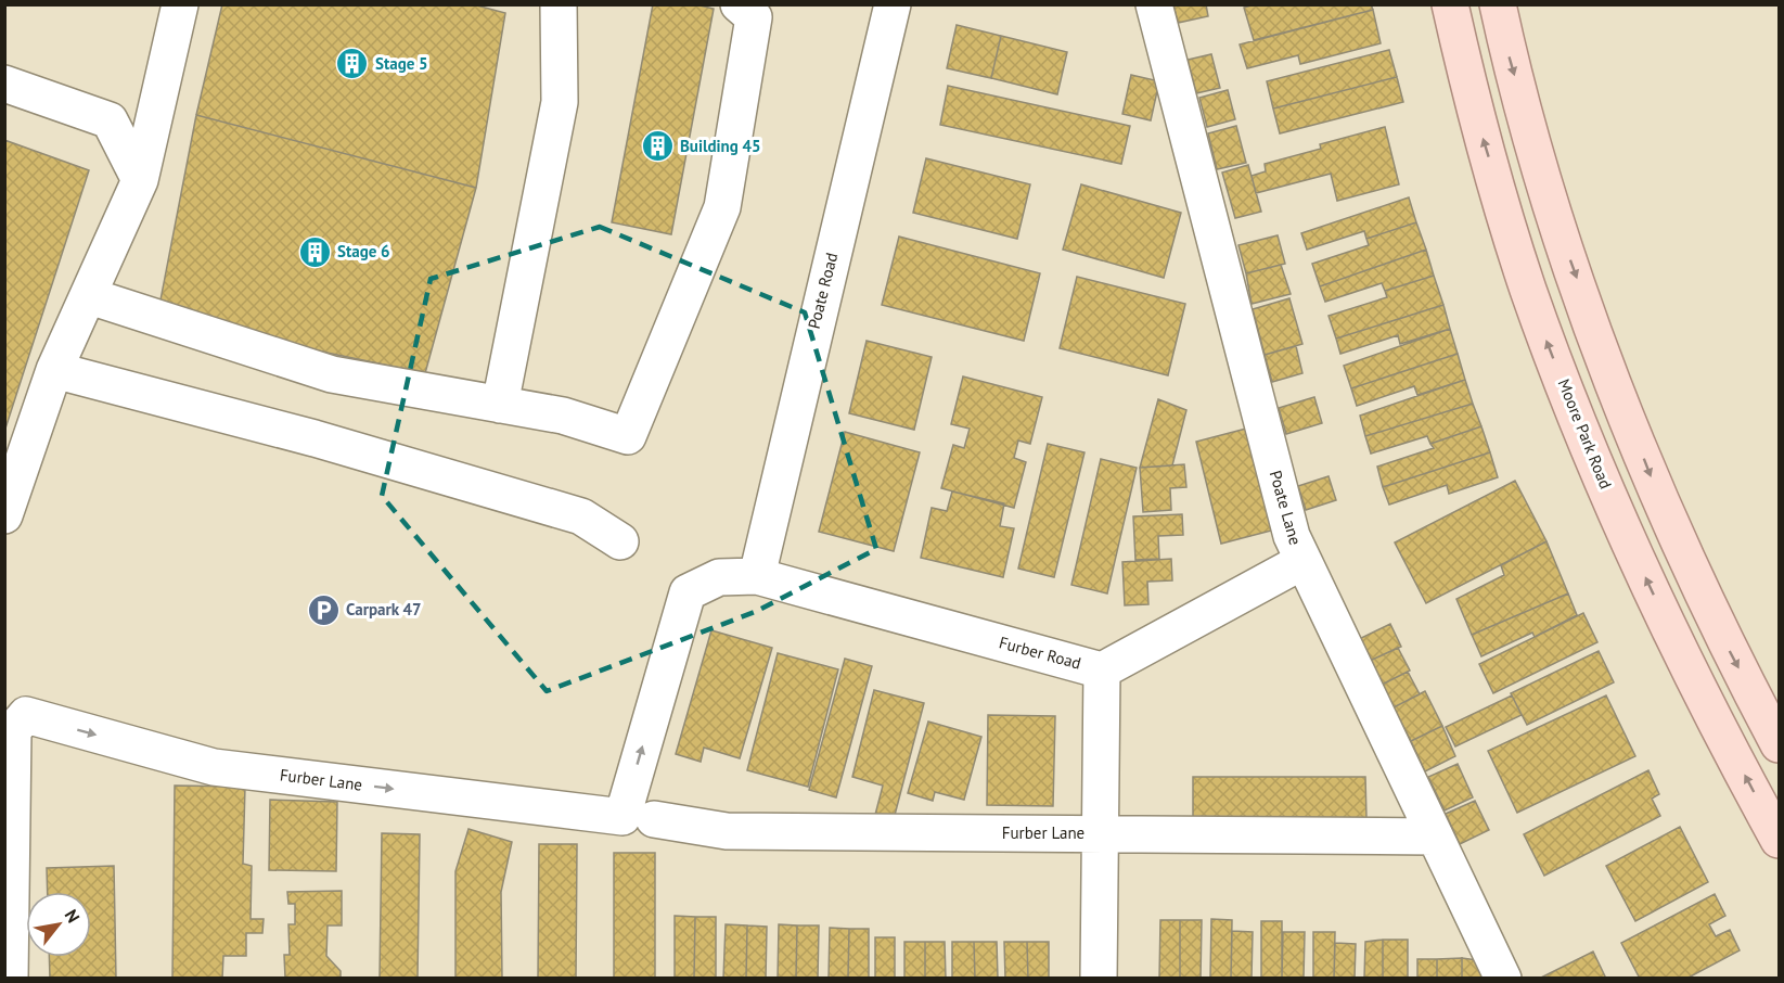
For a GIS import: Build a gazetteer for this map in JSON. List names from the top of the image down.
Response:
{
  "streets": {
    "main road": ["Moore Park Road"],
    "street": [
      "Poate Road",
      "Poate Lane",
      "Furber Road",
      "Furber Lane"
    ]
  },
  "crossings": [
    ["Poate Road", "Furber Road"],
    ["Poate Lane", "Furber Lane"],
    ["Furber Road", "Furber Lane"]
  ],
  "places": {
    "building": ["Stage 5", "Building 45", "Stage 6"],
    "parking": ["Carpark 47"]
  },
  "north": "top right"
}
